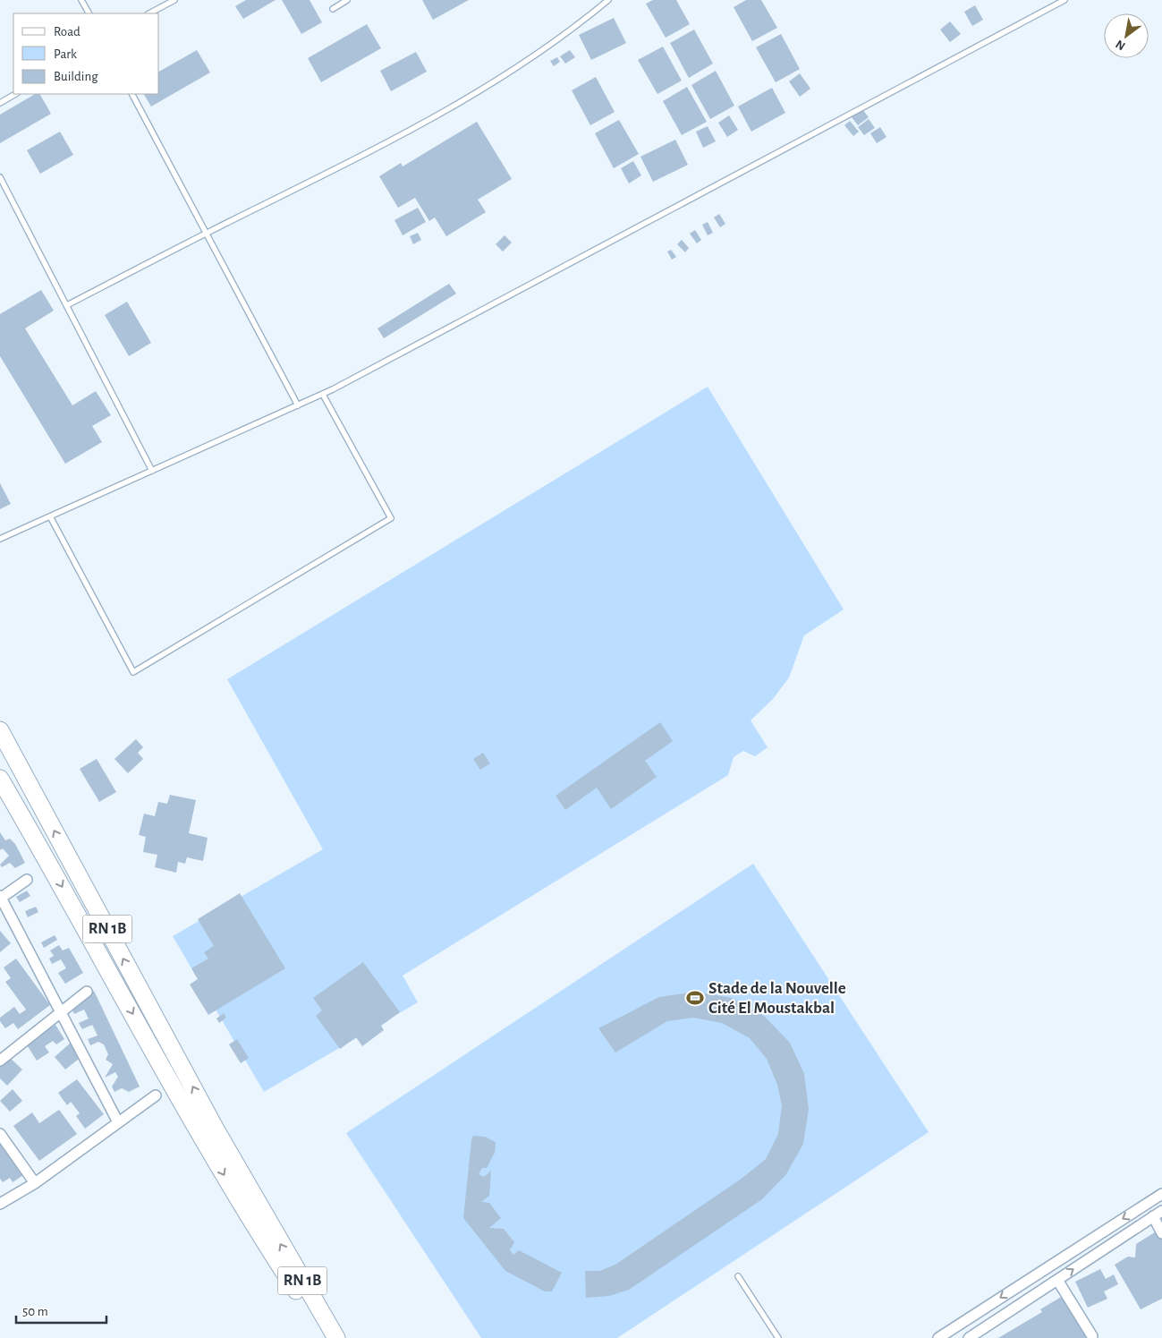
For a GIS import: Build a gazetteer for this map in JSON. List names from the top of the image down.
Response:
{
  "streets": {
    "main road": ["RN 1B"]
  },
  "places": {
    "sports": ["Stade de la Nouvelle Cité El Moustakbal"]
  },
  "legend": ["Road", "Park", "Building"],
  "scale_bar": "50 m",
  "north": "bottom left"
}
